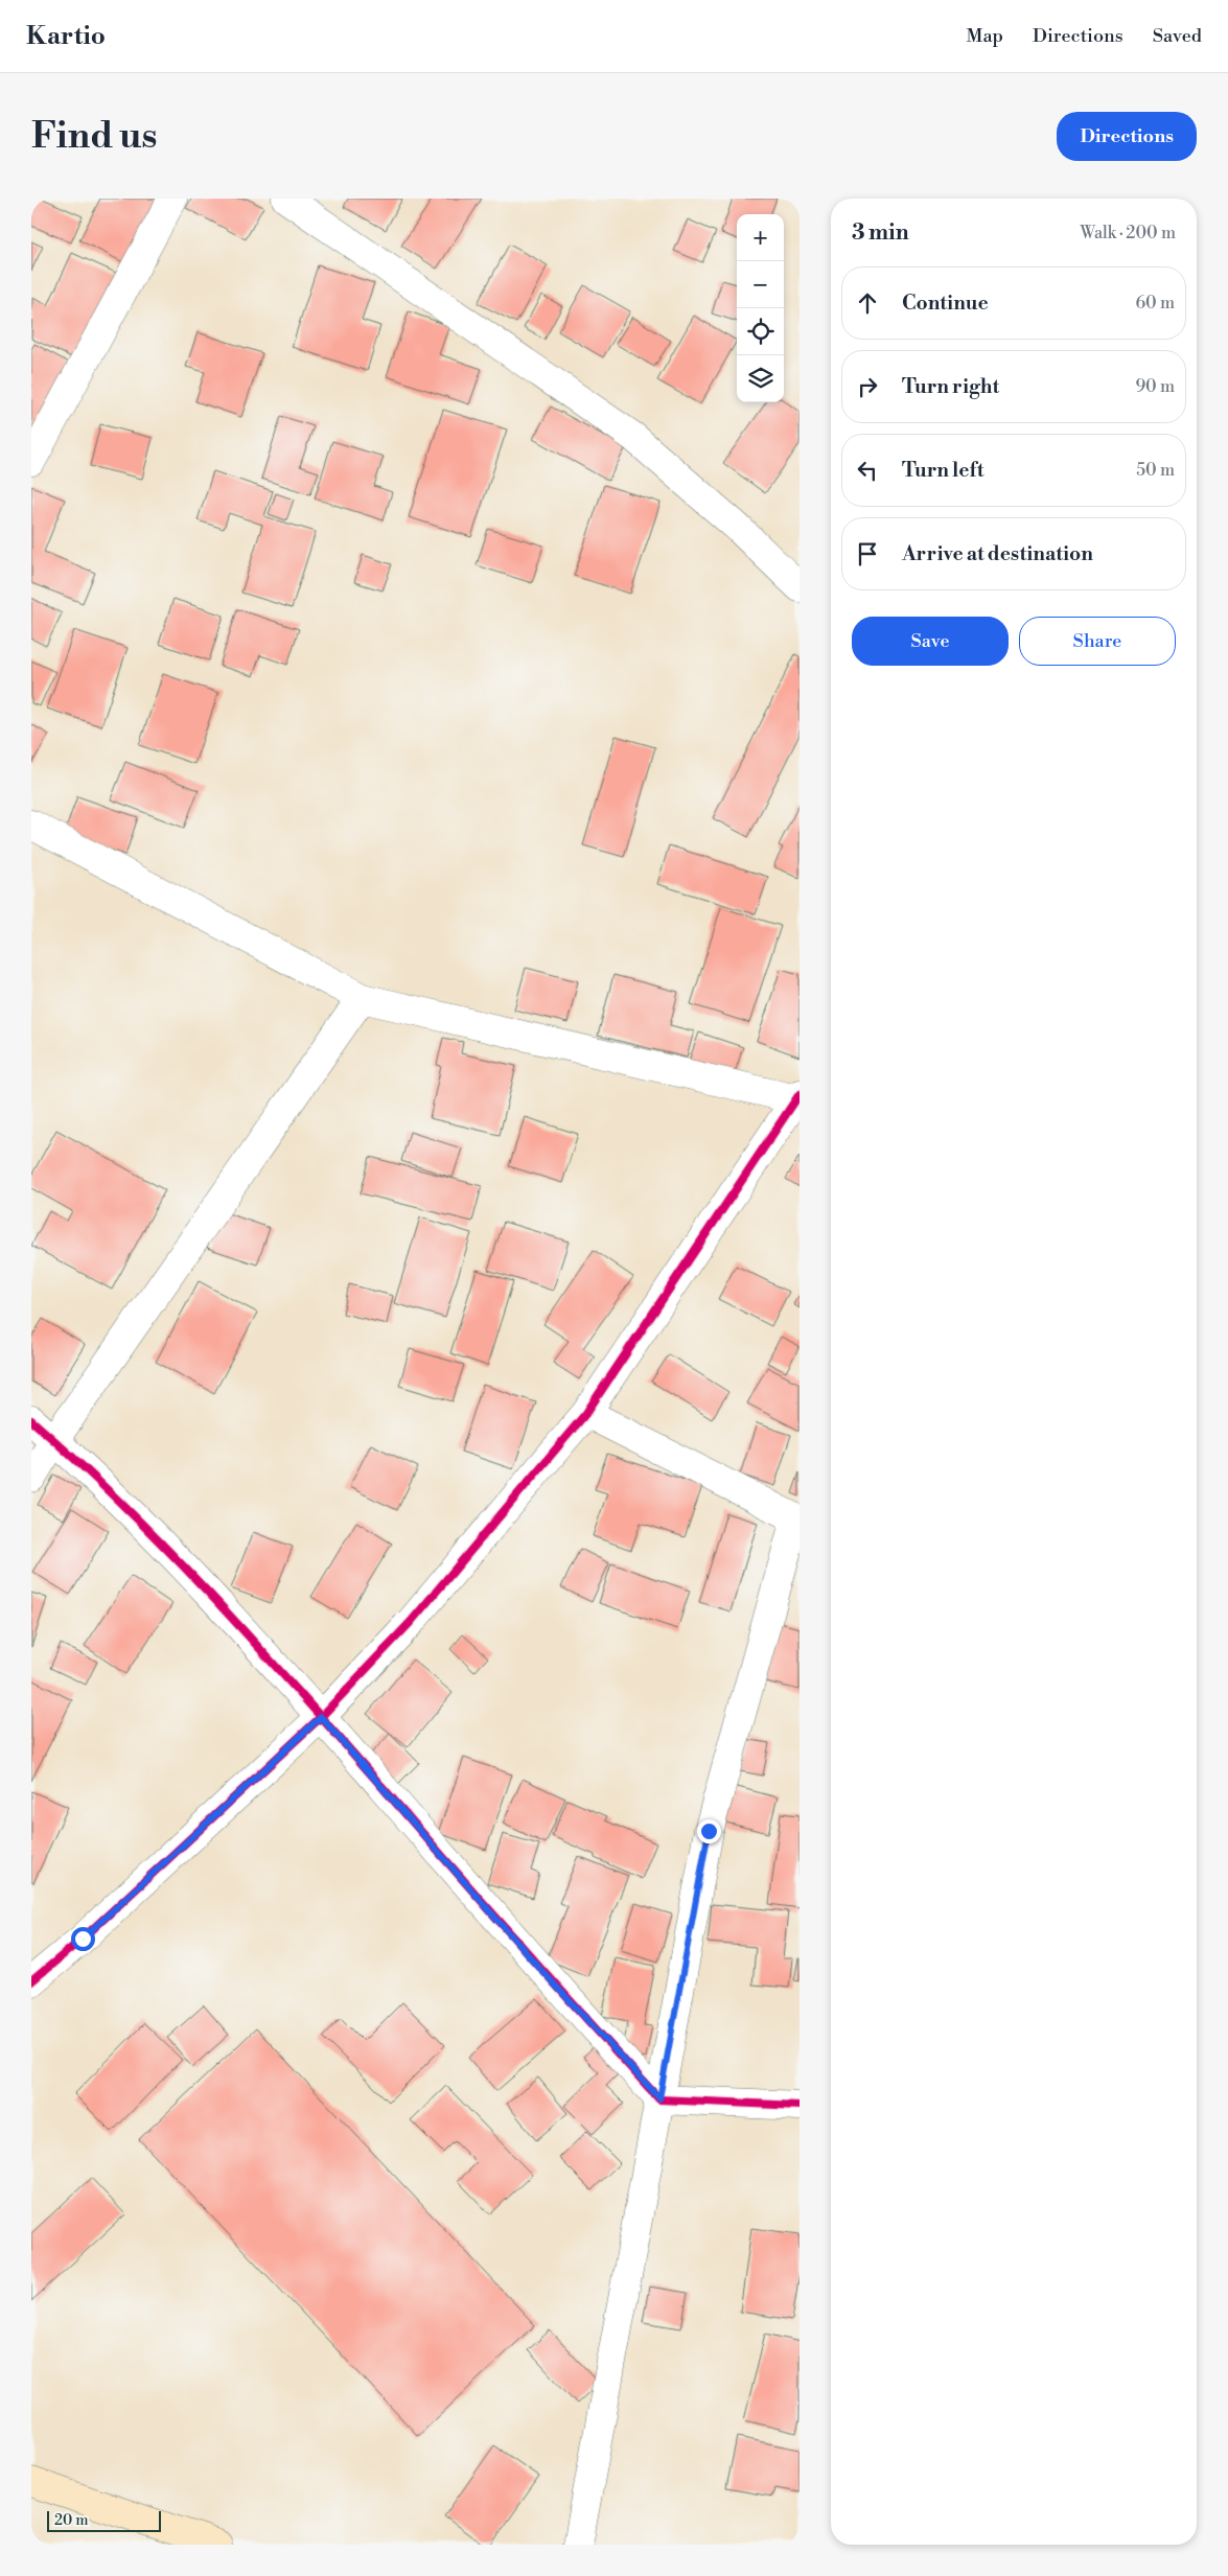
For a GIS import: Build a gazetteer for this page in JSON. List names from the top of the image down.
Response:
{
  "scale_bar": "20 m",
  "page": {
    "header": "Kartio",
    "nav": ["Map", "Directions", "Saved"],
    "buttons": [
      "Directions",
      ["Save", "Share"]
    ],
    "title": "Find us",
    "heading": ["3 min", "Walk · 200 m"],
    "map_buttons": ["+", "−"],
    "list": [
      ["Continue", "60 m"],
      ["Turn right", "90 m"],
      ["Turn left", "50 m"],
      "Arrive at destination"
    ],
    "scale": "20 m"
  }
}
